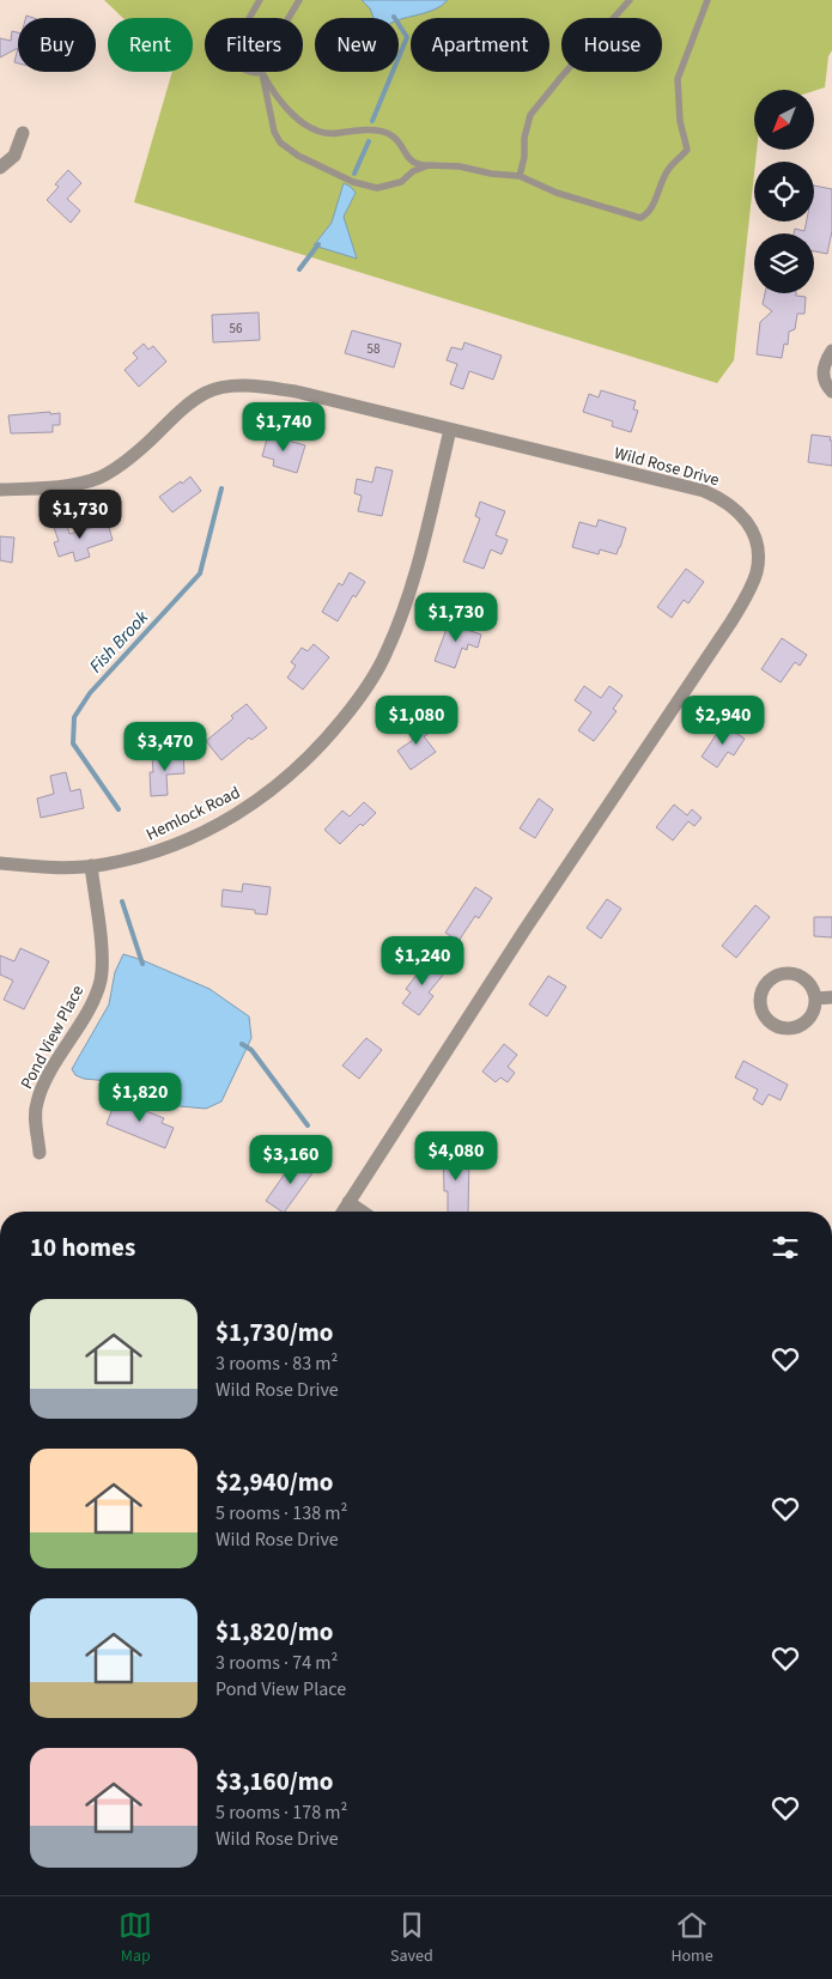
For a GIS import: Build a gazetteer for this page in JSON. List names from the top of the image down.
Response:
{
  "streets": {
    "street": ["Wild Rose Drive", "Hemlock Road", "Pond View Place"]
  },
  "crossings": [
    ["Wild Rose Drive", "Hemlock Road"],
    ["Hemlock Road", "Pond View Place"]
  ],
  "water": ["Fish Brook"],
  "house_numbers": ["56", "58"],
  "north": "bottom left",
  "page": {
    "chip": [
      "Buy",
      "Rent",
      "Filters",
      "New",
      "Apartment",
      "House"
    ],
    "price": [
      "$1,740",
      "$1,730",
      "$1,730",
      "$1,080",
      "$2,940",
      "$3,470",
      "$1,240",
      "$1,820",
      "$4,080",
      "$3,160"
    ],
    "heading": "10 homes",
    "list": [
      {
        "name": "$1,730/mo",
        "note": "3 rooms · 83 m² · Wild Rose Drive"
      },
      {
        "name": "$2,940/mo",
        "note": "5 rooms · 138 m² · Wild Rose Drive"
      },
      {
        "name": "$1,820/mo",
        "note": "3 rooms · 74 m² · Pond View Place"
      },
      {
        "name": "$3,160/mo",
        "note": "5 rooms · 178 m² · Wild Rose Drive"
      }
    ],
    "tabs": ["Map", "Saved", "Home"]
  }
}
